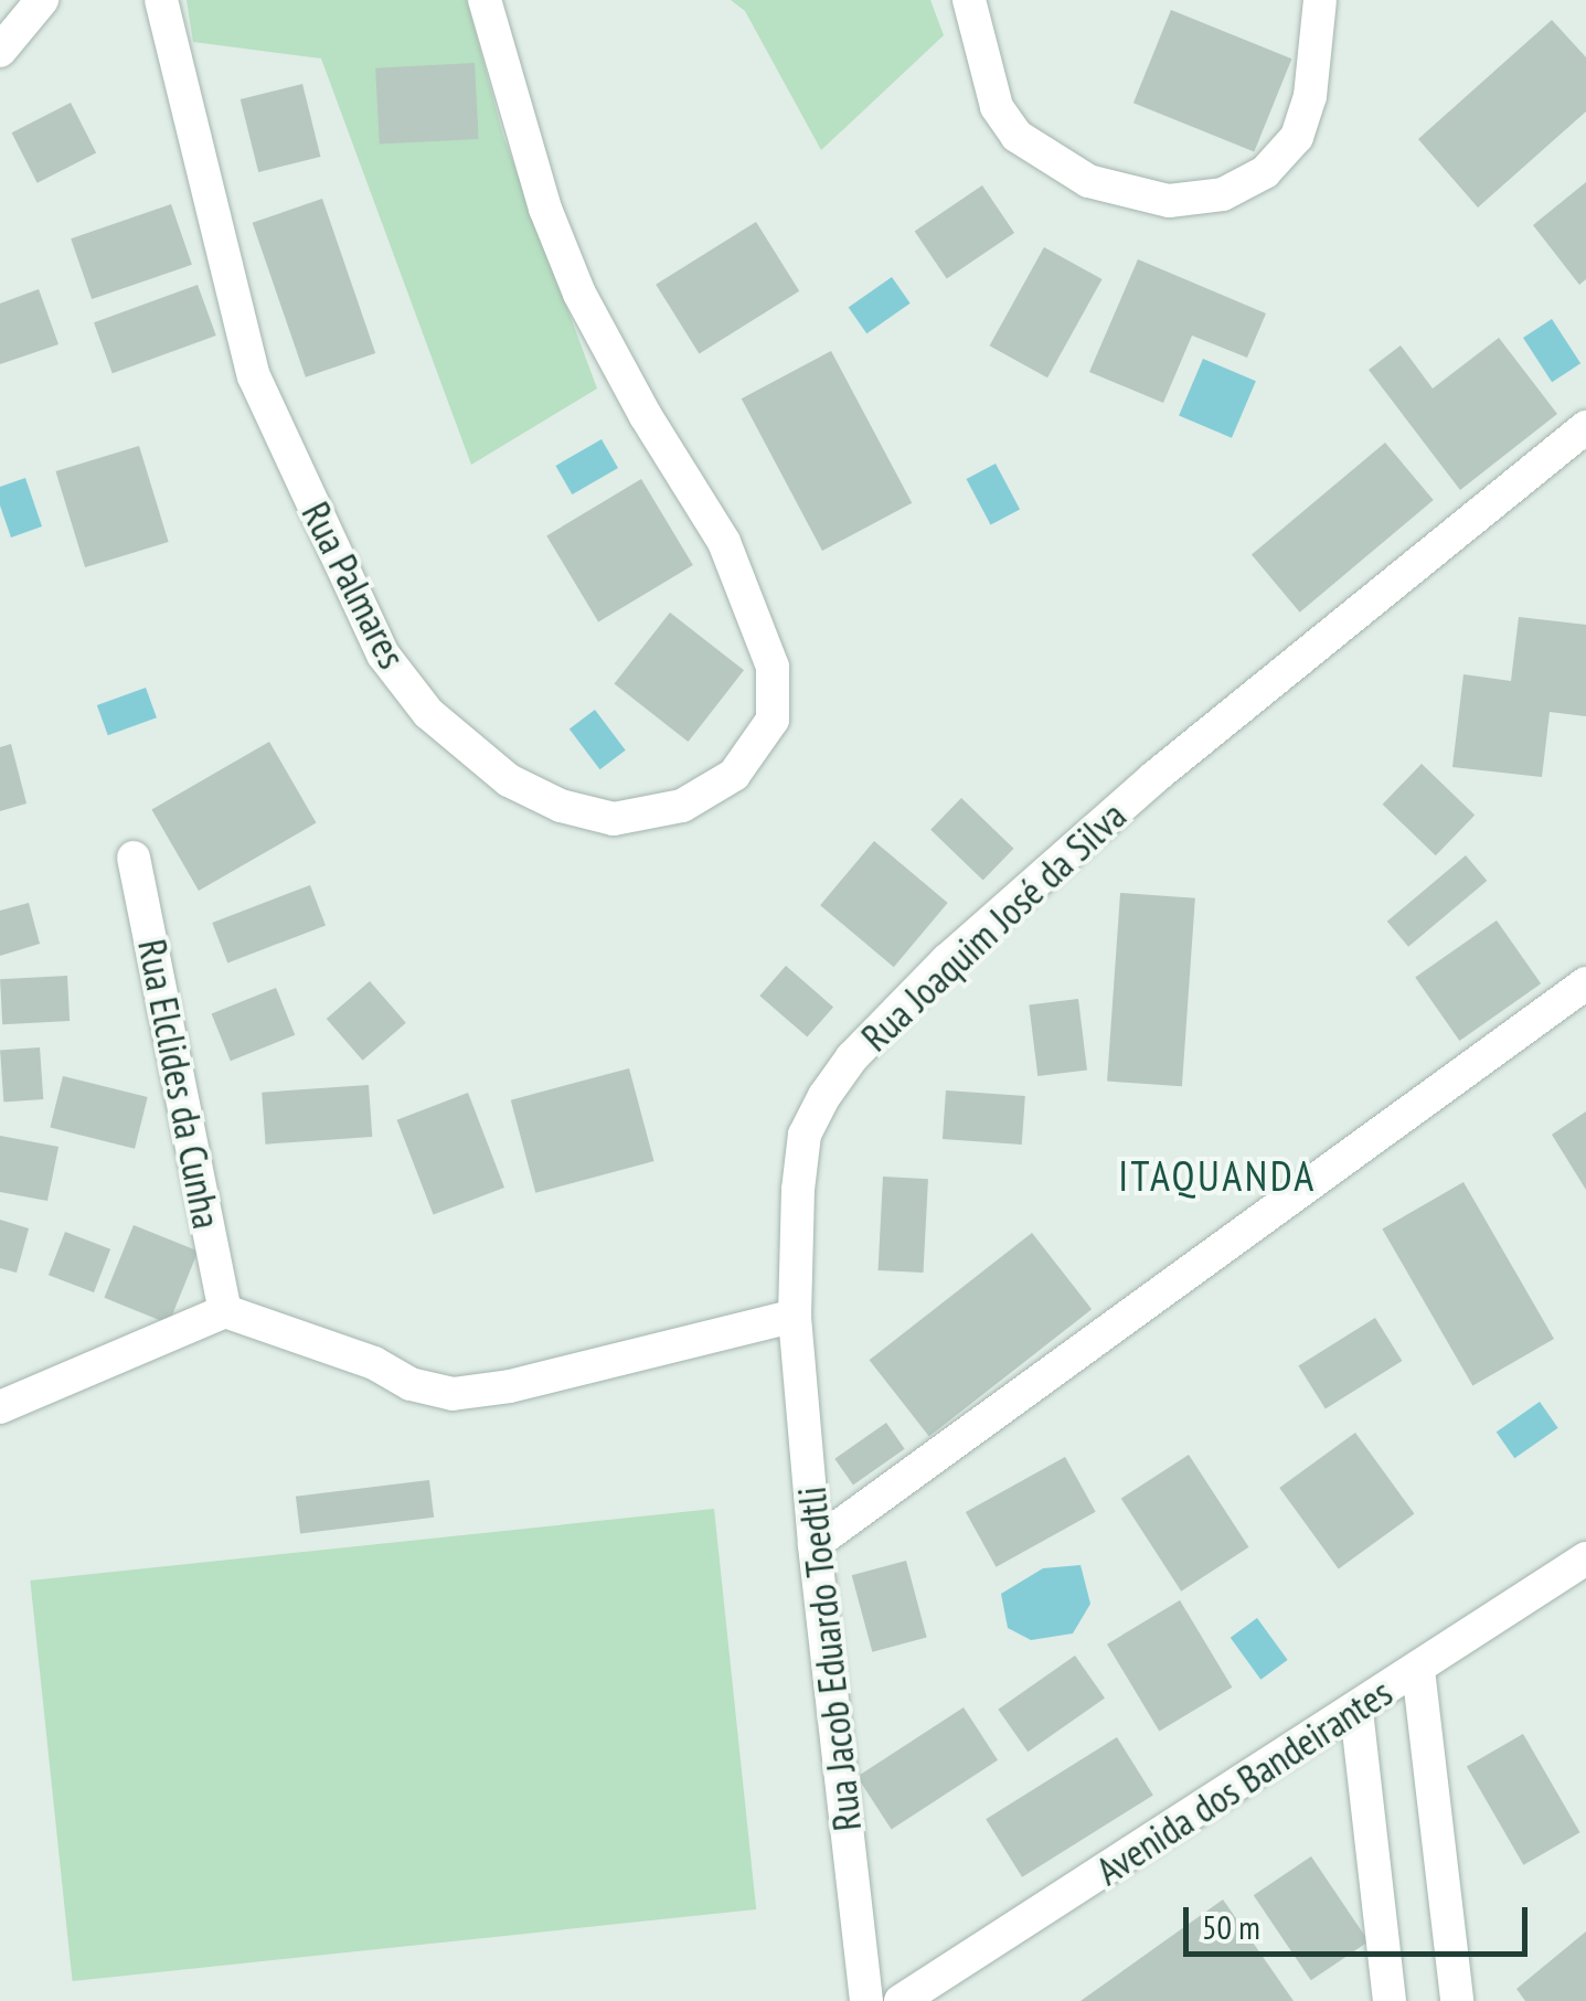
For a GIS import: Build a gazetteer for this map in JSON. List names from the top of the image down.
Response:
{
  "streets": {
    "street": [
      "Rua Palmares",
      "Rua Joaquim José da Silva",
      "Rua Elclides da Cunha",
      "Rua Jacob Eduardo Toedtli",
      "Avenida dos Bandeirantes"
    ]
  },
  "crossings": [
    ["Rua Joaquim José da Silva", "Rua Jacob Eduardo Toedtli"]
  ],
  "districts": ["ITAQUANDA"],
  "scale_bar": "50 m"
}
